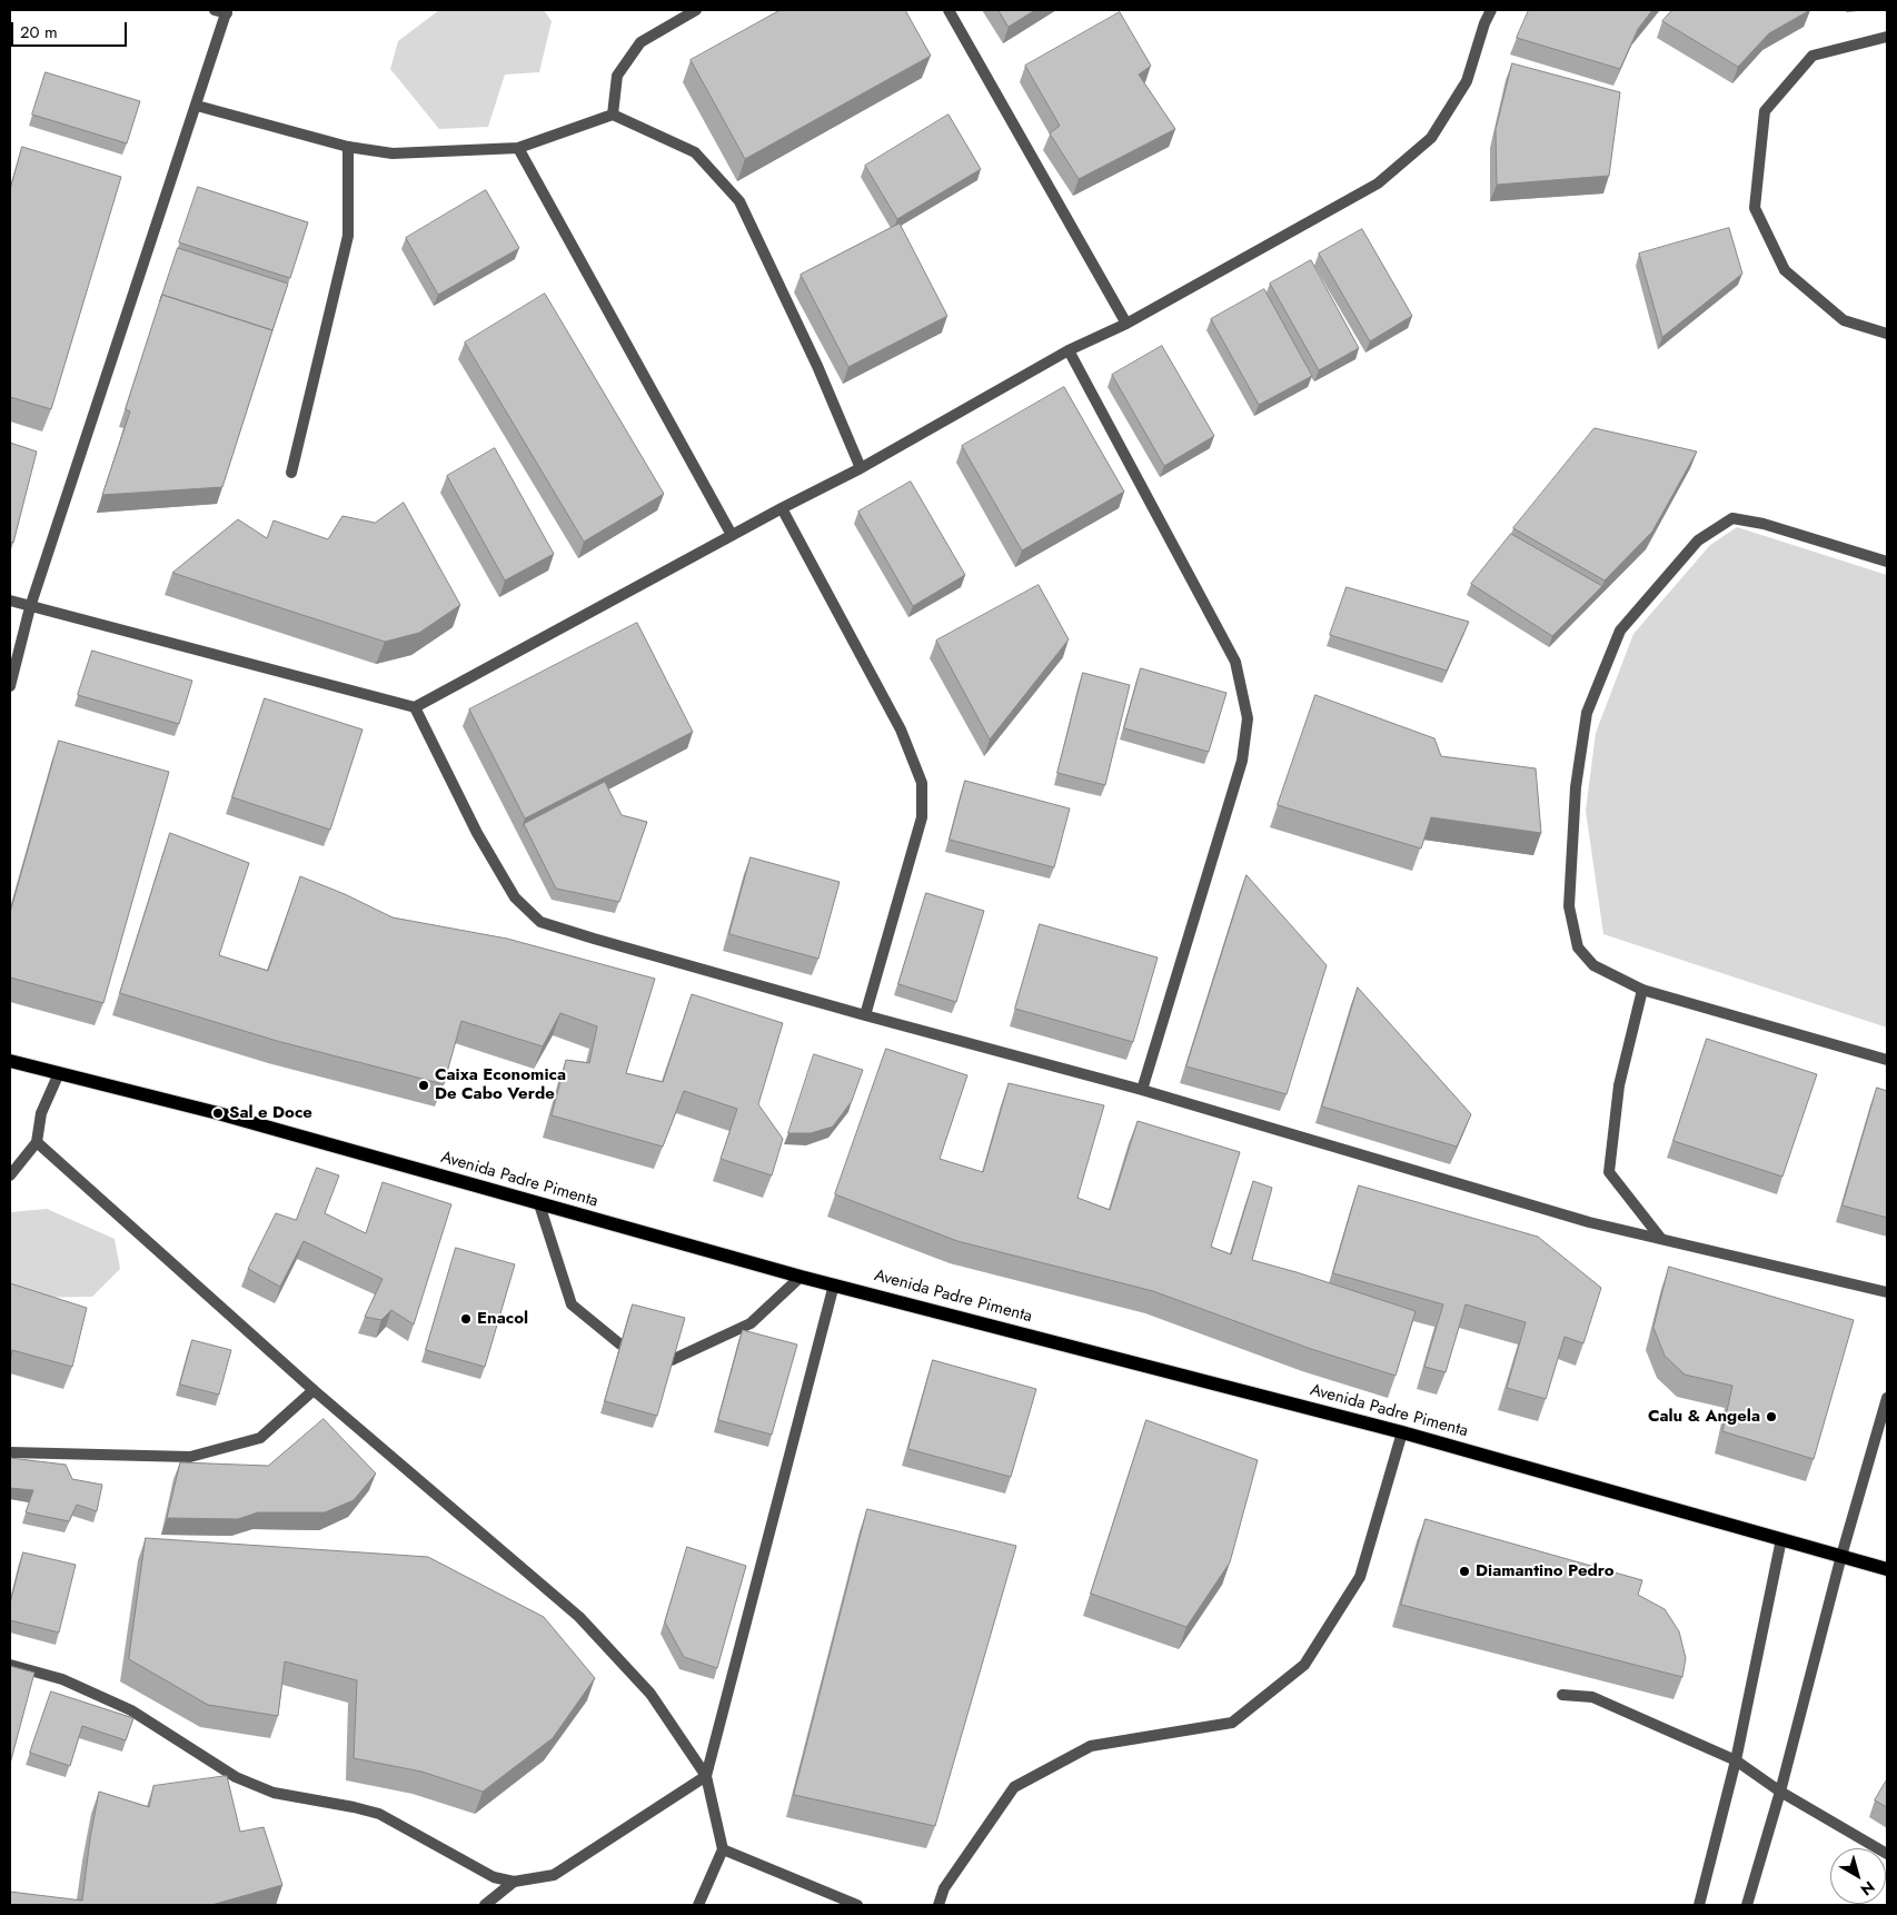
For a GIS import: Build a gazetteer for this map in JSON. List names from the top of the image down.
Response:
{
  "streets": {
    "main road": ["Avenida Padre Pimenta"]
  },
  "places": [
    "Caixa Economica De Cabo Verde",
    "Sal e Doce",
    "Enacol",
    "Calu & Angela",
    "Diamantino Pedro"
  ],
  "scale_bar": "20 m",
  "north": "bottom right"
}
